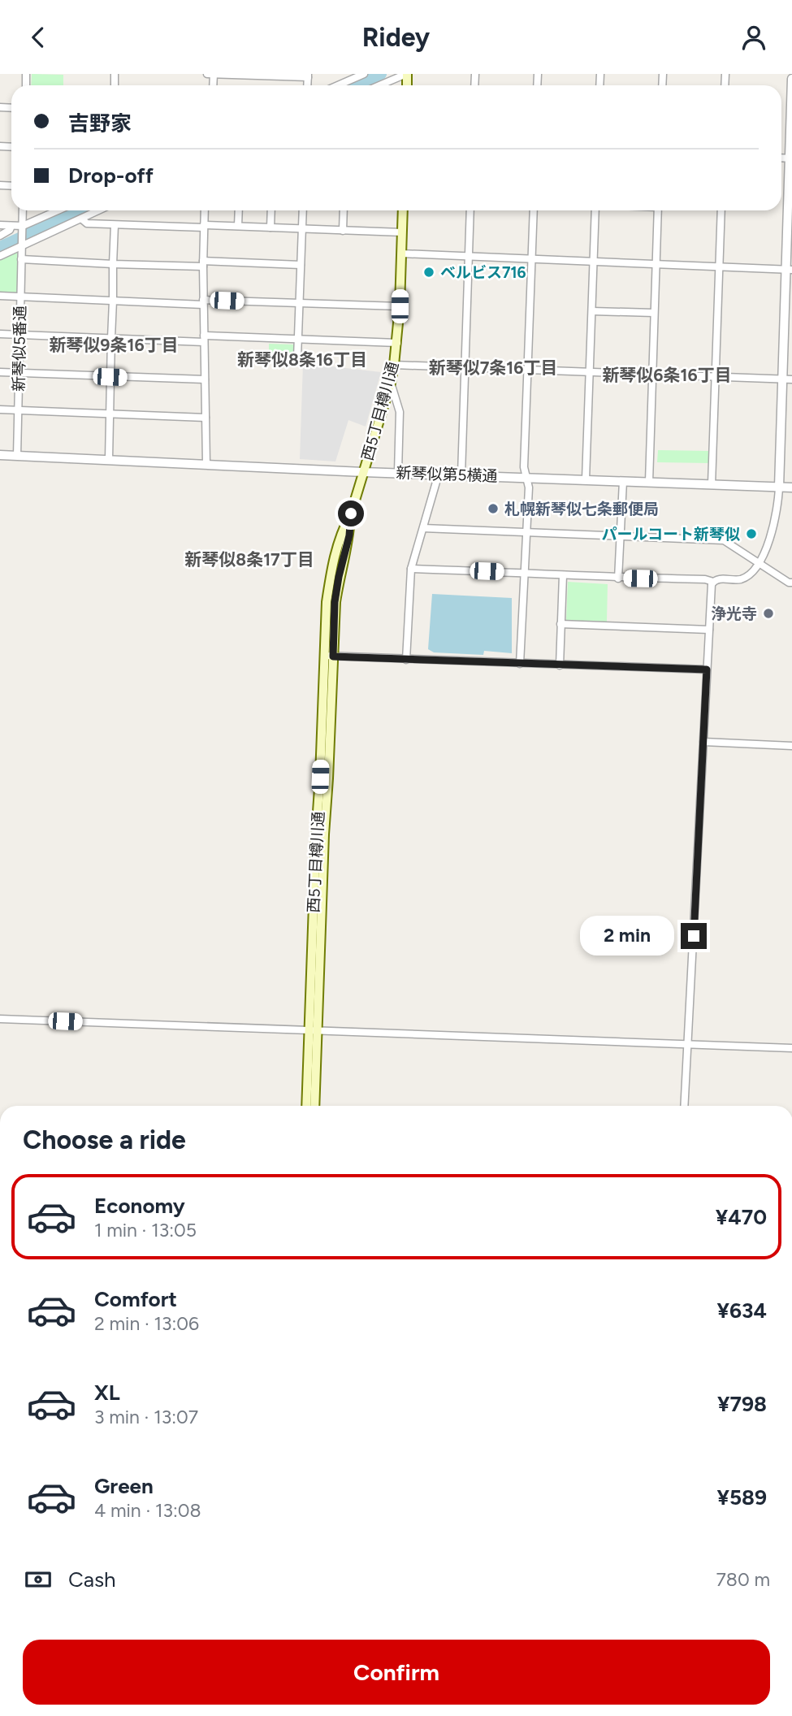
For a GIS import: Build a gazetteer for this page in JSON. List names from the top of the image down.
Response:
{
  "streets": {
    "main road": ["西5丁目樽川通"],
    "street": ["新琴似5番通", "新琴似第5横通"]
  },
  "crossings": [
    ["新琴似5番通", "新琴似第5横通"],
    ["西5丁目樽川通", "新琴似第5横通"]
  ],
  "districts": [
    "新琴似9条16丁目",
    "新琴似8条16丁目",
    "新琴似7条16丁目",
    "新琴似6条16丁目",
    "新琴似8条17丁目"
  ],
  "places": [
    "ベルビス716",
    "札幌新琴似七条郵便局",
    "パールコート新琴似",
    "浄光寺"
  ],
  "page": {
    "header": "Ridey",
    "banner": ["吉野家", "Drop-off"],
    "bubble": "2 min",
    "heading": "Choose a ride",
    "list": [
      {
        "name": "Economy",
        "note": "1 min · 13:05",
        "value": "¥470"
      },
      {
        "name": "Comfort",
        "note": "2 min · 13:06",
        "value": "¥634"
      },
      {
        "name": "XL",
        "note": "3 min · 13:07",
        "value": "¥798"
      },
      {
        "name": "Green",
        "note": "4 min · 13:08",
        "value": "¥589"
      }
    ],
    "pay": ["Cash", "780 m"],
    "buttons": "Confirm"
  }
}
